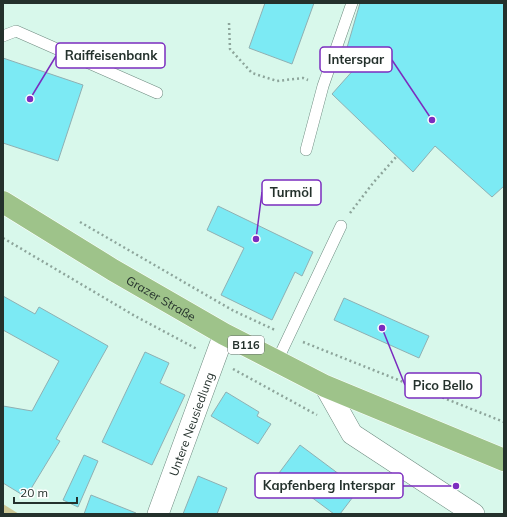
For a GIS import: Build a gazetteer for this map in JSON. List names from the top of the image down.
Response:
{
  "streets": {
    "main road": ["Grazer Straße", "B116"],
    "street": ["Untere Neusiedlung"]
  },
  "crossings": [
    ["Grazer Straße", "Untere Neusiedlung"]
  ],
  "places": [
    "Raiffeisenbank",
    "Interspar",
    "Turmöl",
    "Pico Bello",
    "Kapfenberg Interspar"
  ],
  "scale_bar": "20 m"
}
